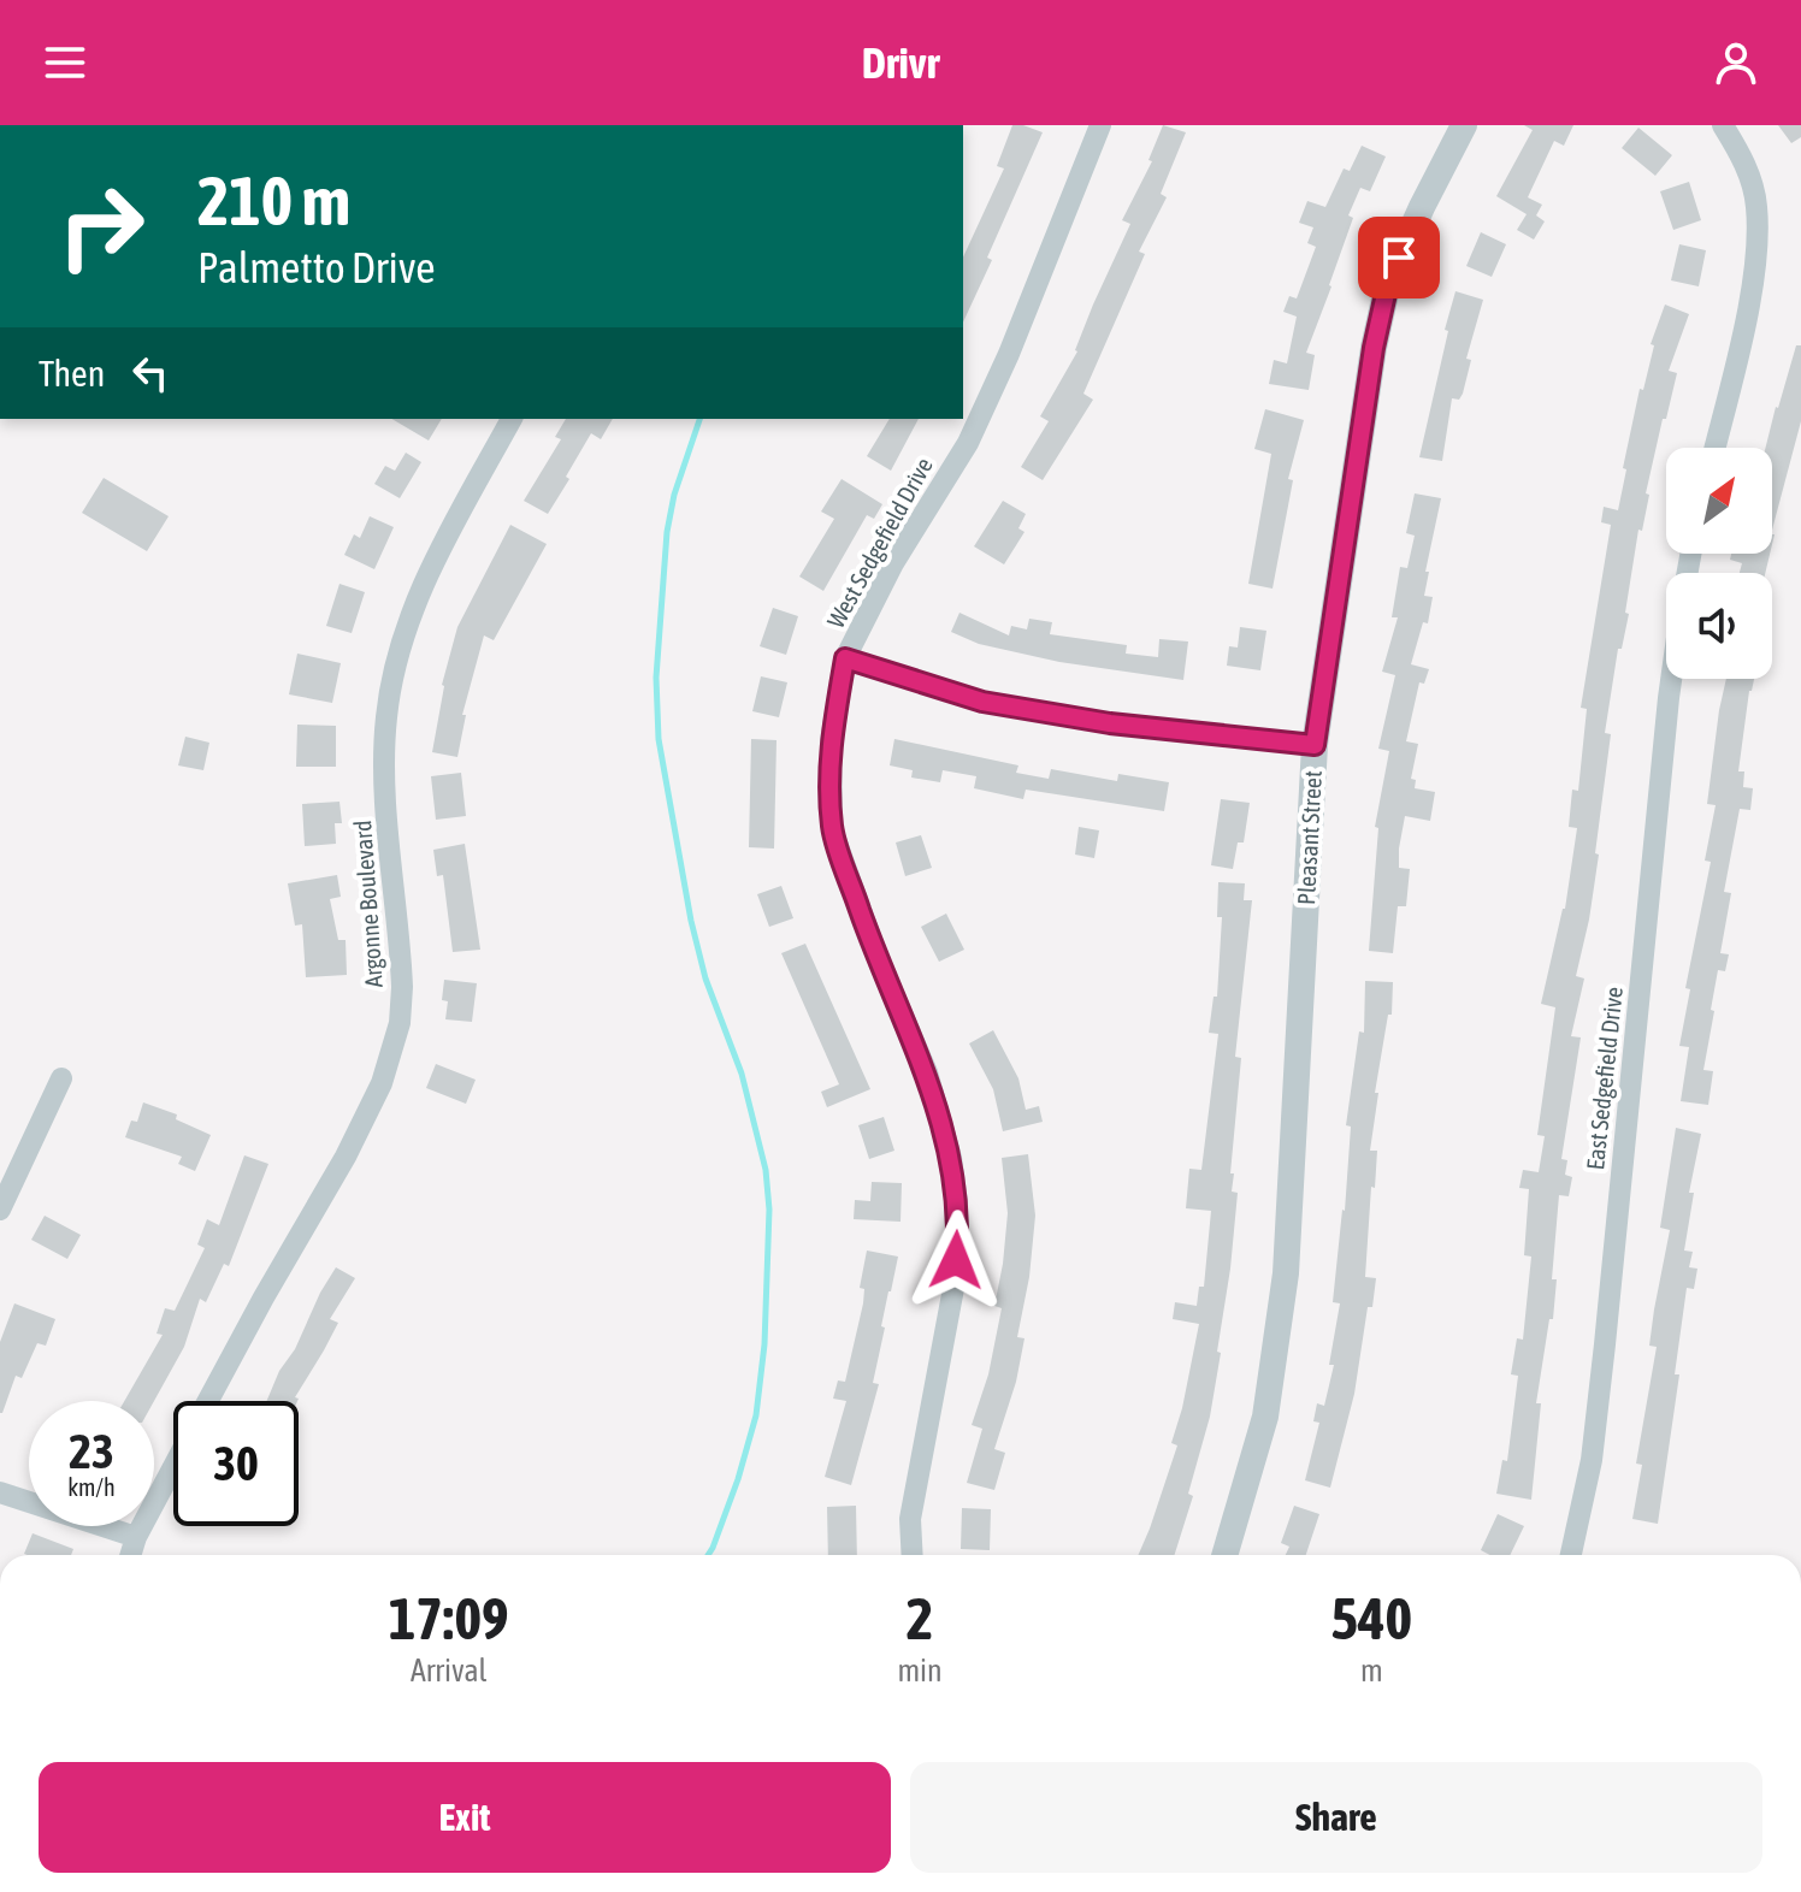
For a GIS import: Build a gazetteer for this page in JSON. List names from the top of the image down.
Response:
{
  "streets": {
    "street": [
      "West Sedgefield Drive",
      "Pleasant Street",
      "Argonne Boulevard",
      "East Sedgefield Drive"
    ]
  },
  "north": "top right",
  "page": {
    "header": "Drivr",
    "turn": ["210 m", "Palmetto Drive"],
    "then": "Then",
    "speed": "23 km/h",
    "limit": "30",
    "eta": [
      "17:09",
      "Arrival",
      "2",
      "min",
      "540",
      "m"
    ],
    "buttons": ["Exit", "Share"]
  }
}
